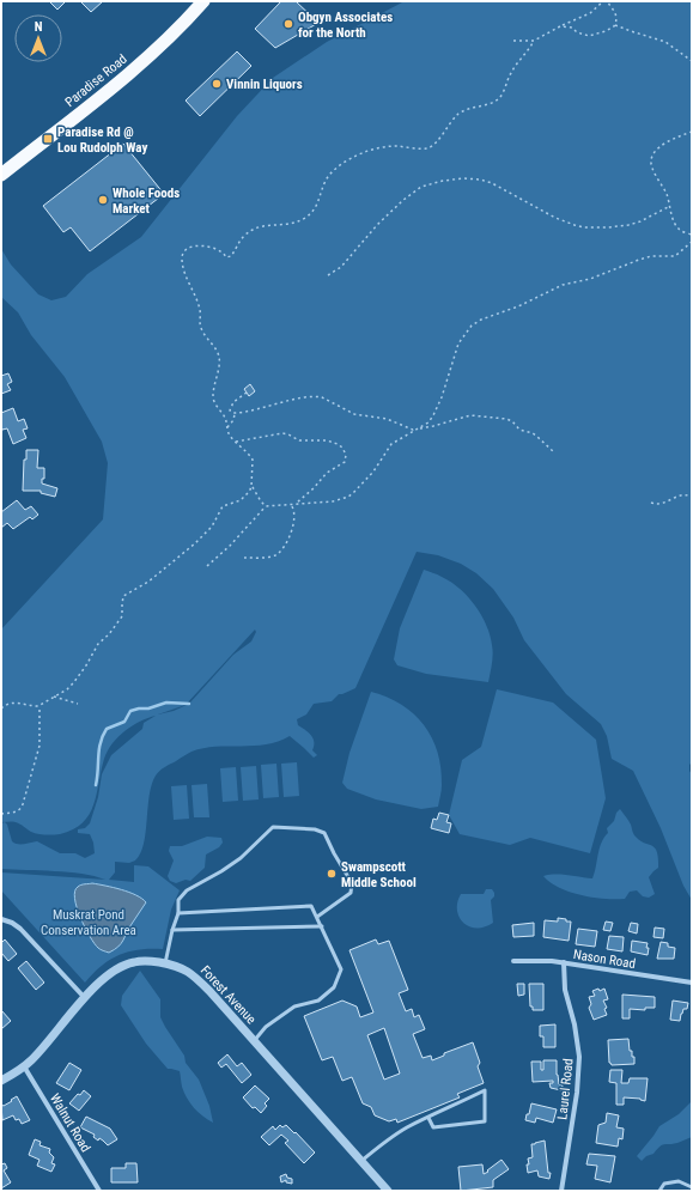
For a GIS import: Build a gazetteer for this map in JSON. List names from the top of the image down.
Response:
{
  "streets": {
    "highway": ["Paradise Road"],
    "street": [
      "Nason Road",
      "Forest Avenue",
      "Laurel Road",
      "Walnut Road"
    ]
  },
  "crossings": [
    ["Nason Road", "Laurel Road"],
    ["Forest Avenue", "Walnut Road"]
  ],
  "parks": ["Muskrat Pond Conservation Area"],
  "places": {
    "other": [
      "Obgyn Associates for the North",
      "Vinnin Liquors",
      "Whole Foods Market",
      "Swampscott Middle School"
    ],
    "transit": ["Paradise Rd @ Lou Rudolph Way"]
  },
  "north": "top"
}
